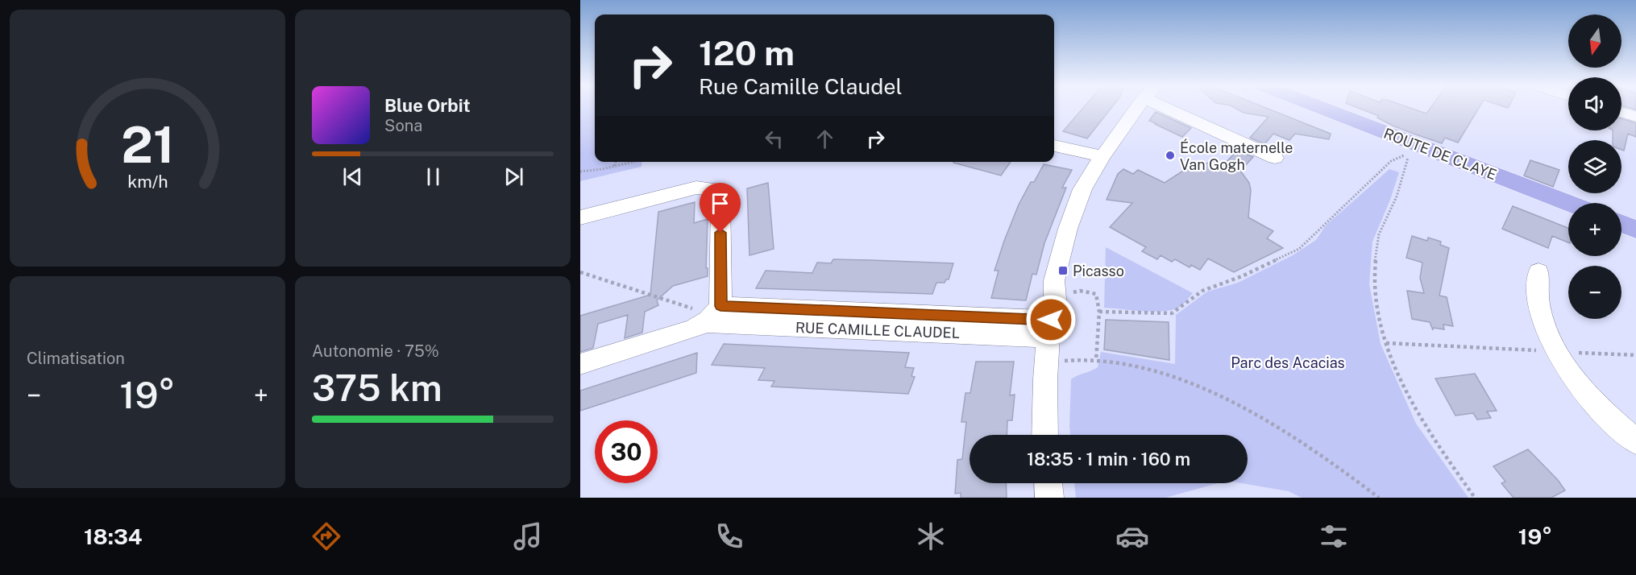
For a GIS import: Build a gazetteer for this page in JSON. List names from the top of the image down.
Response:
{
  "streets": {
    "main road": ["ROUTE DE CLAYE"],
    "street": ["RUE CAMILLE CLAUDEL"]
  },
  "parks": ["Parc des Acacias"],
  "places": {
    "other": ["École maternelle Van Gogh"],
    "transit": ["Picasso"]
  },
  "north": "bottom",
  "page": {
    "map_buttons": ["+", "−"],
    "turn": ["120 m", "Rue Camille Claudel"],
    "song": ["Blue Orbit", "Sona"],
    "tile": [
      "Climatisation",
      ["Autonomie · 75%", "375 km"]
    ],
    "heat": ["−", "19°", "+"],
    "limit": "30",
    "trip": "18:35 · 1 min · 160 m",
    "tabs": ["18:34", "19°"],
    "gauge": ["21", "km/h"]
  }
}
